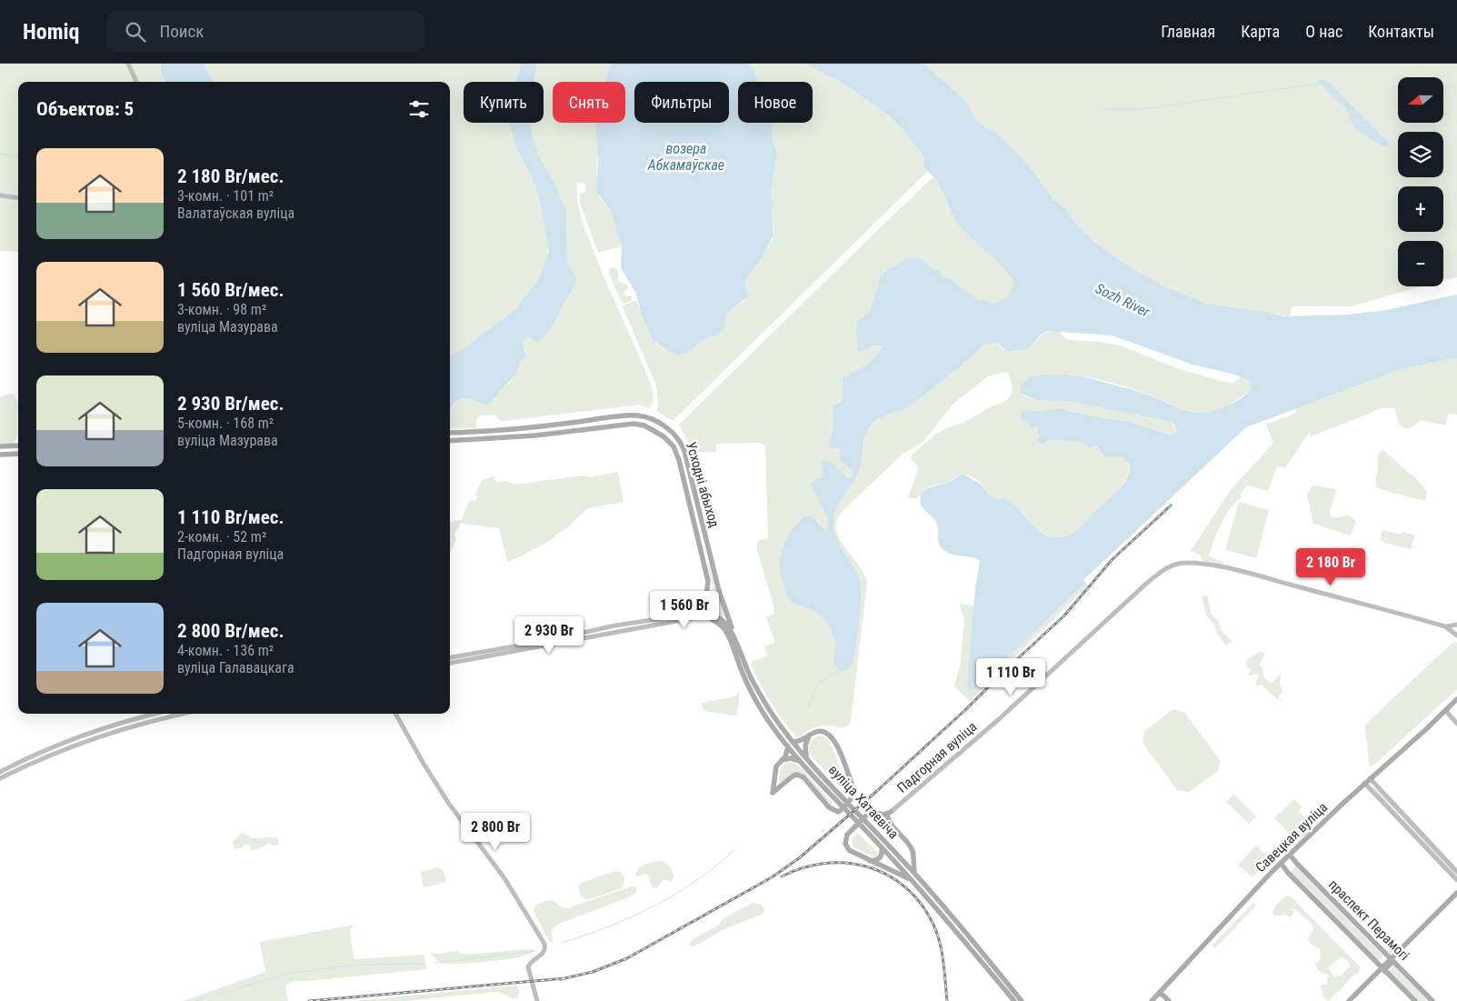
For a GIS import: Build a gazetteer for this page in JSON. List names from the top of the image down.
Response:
{
  "streets": {
    "main road": [
      "Усходні абыход",
      "вуліца Хатаевіча",
      "Савецкая вуліца",
      "праспект Перамогі"
    ],
    "street": ["Падгорная вуліца"]
  },
  "crossings": [
    ["Усходні абыход", "вуліца Хатаевіча"],
    ["Савецкая вуліца", "праспект Перамогі"]
  ],
  "water": ["возера Абкамаўскае", "Sozh River"],
  "north": "left",
  "page": {
    "header": "Homiq",
    "search": "Поиск",
    "nav": [
      "Главная",
      "Карта",
      "О нас",
      "Контакты"
    ],
    "map_buttons": ["+", "−"],
    "chip": [
      "Купить",
      "Снять",
      "Фильтры",
      "Новое"
    ],
    "heading": "Объектов: 5",
    "list": [
      {
        "name": "2 180 Br/мес.",
        "note": "3-комн. · 101 m² · Валатаўская вуліца"
      },
      {
        "name": "1 560 Br/мес.",
        "note": "3-комн. · 98 m² · вуліца Мазурава"
      },
      {
        "name": "2 930 Br/мес.",
        "note": "5-комн. · 168 m² · вуліца Мазурава"
      },
      {
        "name": "1 110 Br/мес.",
        "note": "2-комн. · 52 m² · Падгорная вуліца"
      },
      {
        "name": "2 800 Br/мес.",
        "note": "4-комн. · 136 m² · вуліца Галавацкага"
      }
    ],
    "price": [
      "2 180 Br",
      "1 560 Br",
      "2 930 Br",
      "1 110 Br",
      "2 800 Br"
    ]
  }
}
